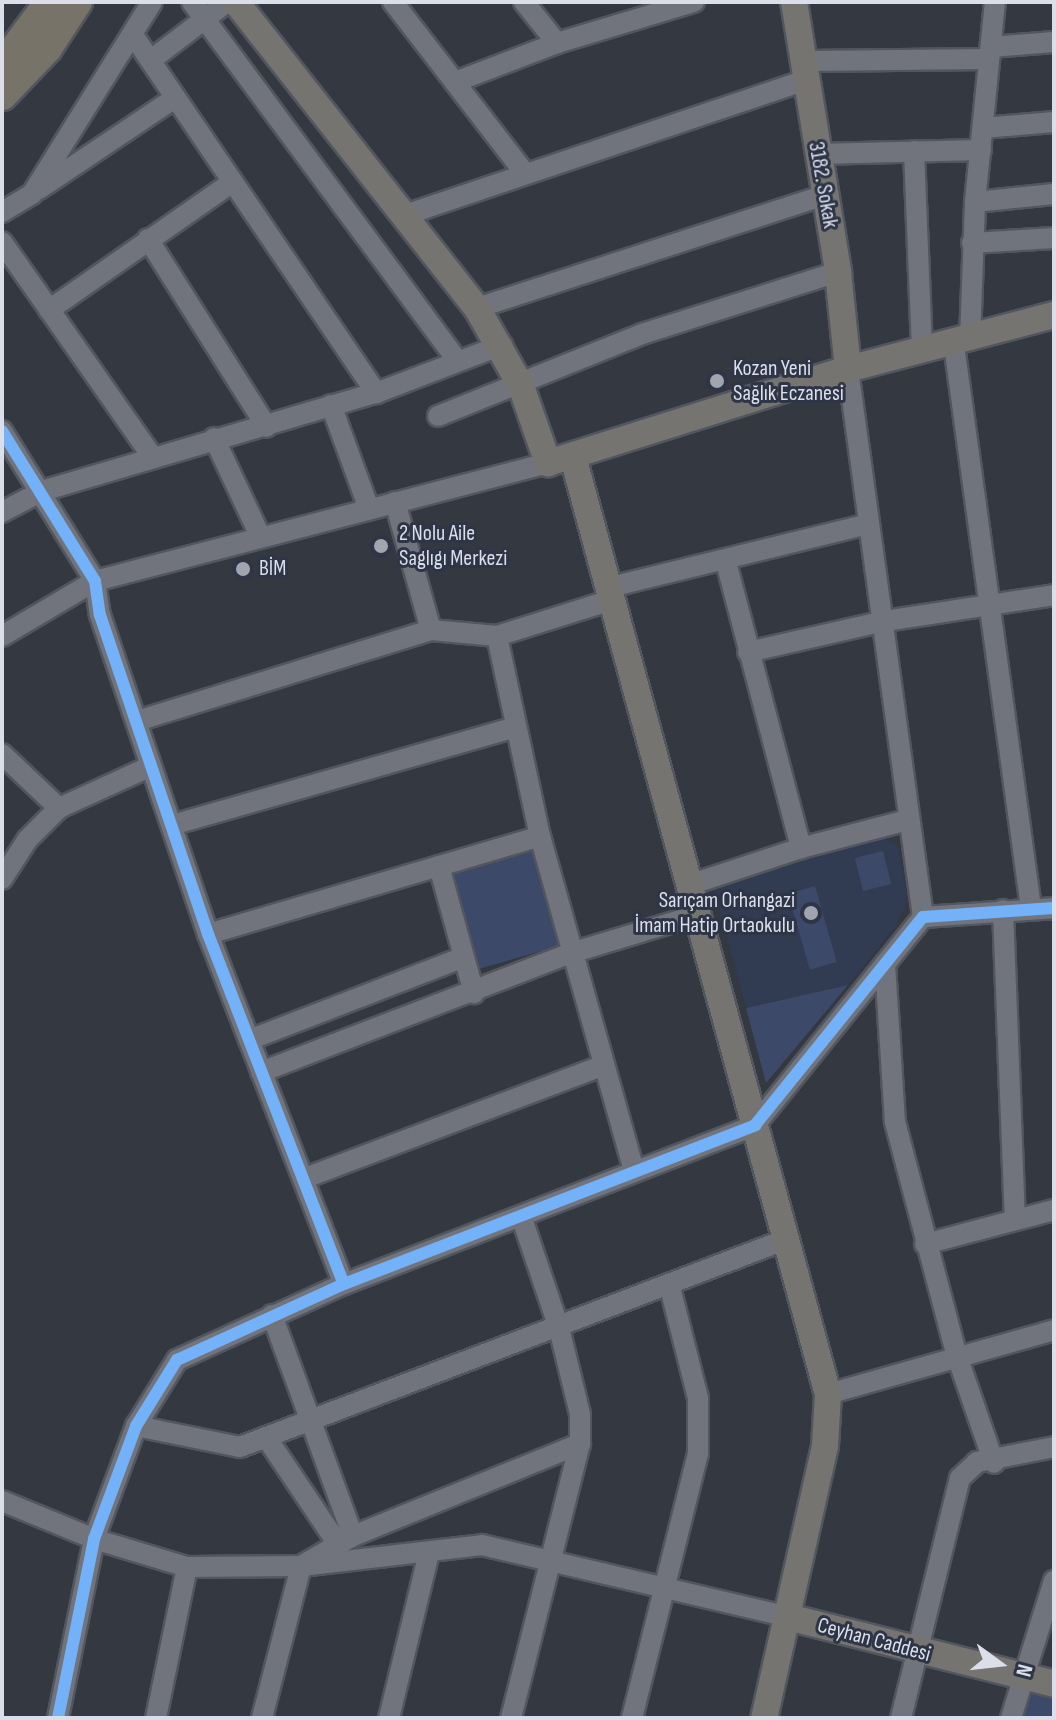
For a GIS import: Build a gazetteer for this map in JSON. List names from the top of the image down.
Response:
{
  "streets": {
    "main road": ["3182. Sokak", "Ceyhan Caddesi"]
  },
  "places": [
    "Kozan Yeni Sağlık Eczanesi",
    "2 Nolu Aile Saglıgı Merkezi",
    "BİM",
    "Sarıçam Orhangazi İmam Hatip Ortaokulu"
  ],
  "north": "right"
}
